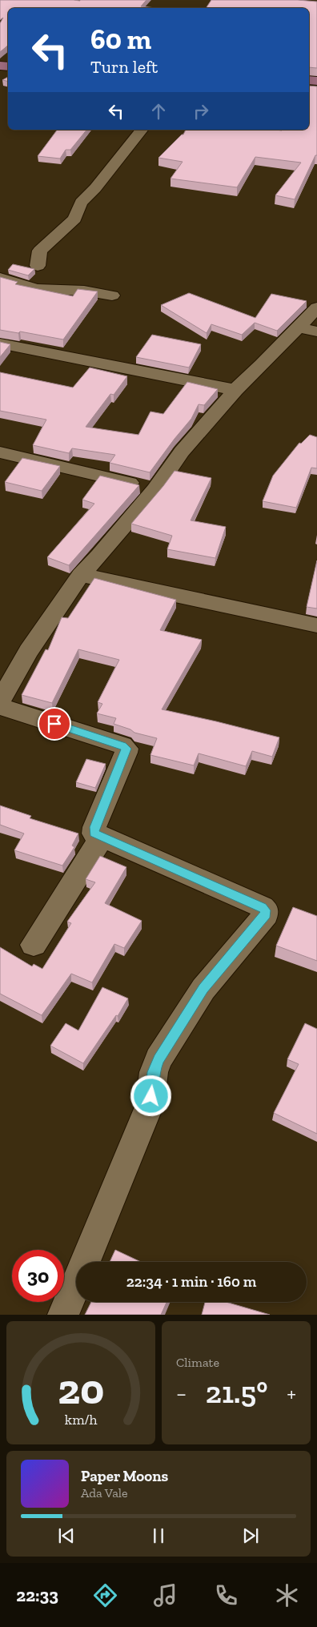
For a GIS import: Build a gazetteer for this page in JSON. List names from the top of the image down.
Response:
{
  "page": {
    "turn": ["60 m", "Turn left"],
    "limit": "30",
    "trip": "22:34 · 1 min · 160 m",
    "tile": "Climate",
    "heat": ["−", "21.5°", "+"],
    "song": ["Paper Moons", "Ada Vale"],
    "tabs": "22:33",
    "gauge": ["20", "km/h"]
  }
}
